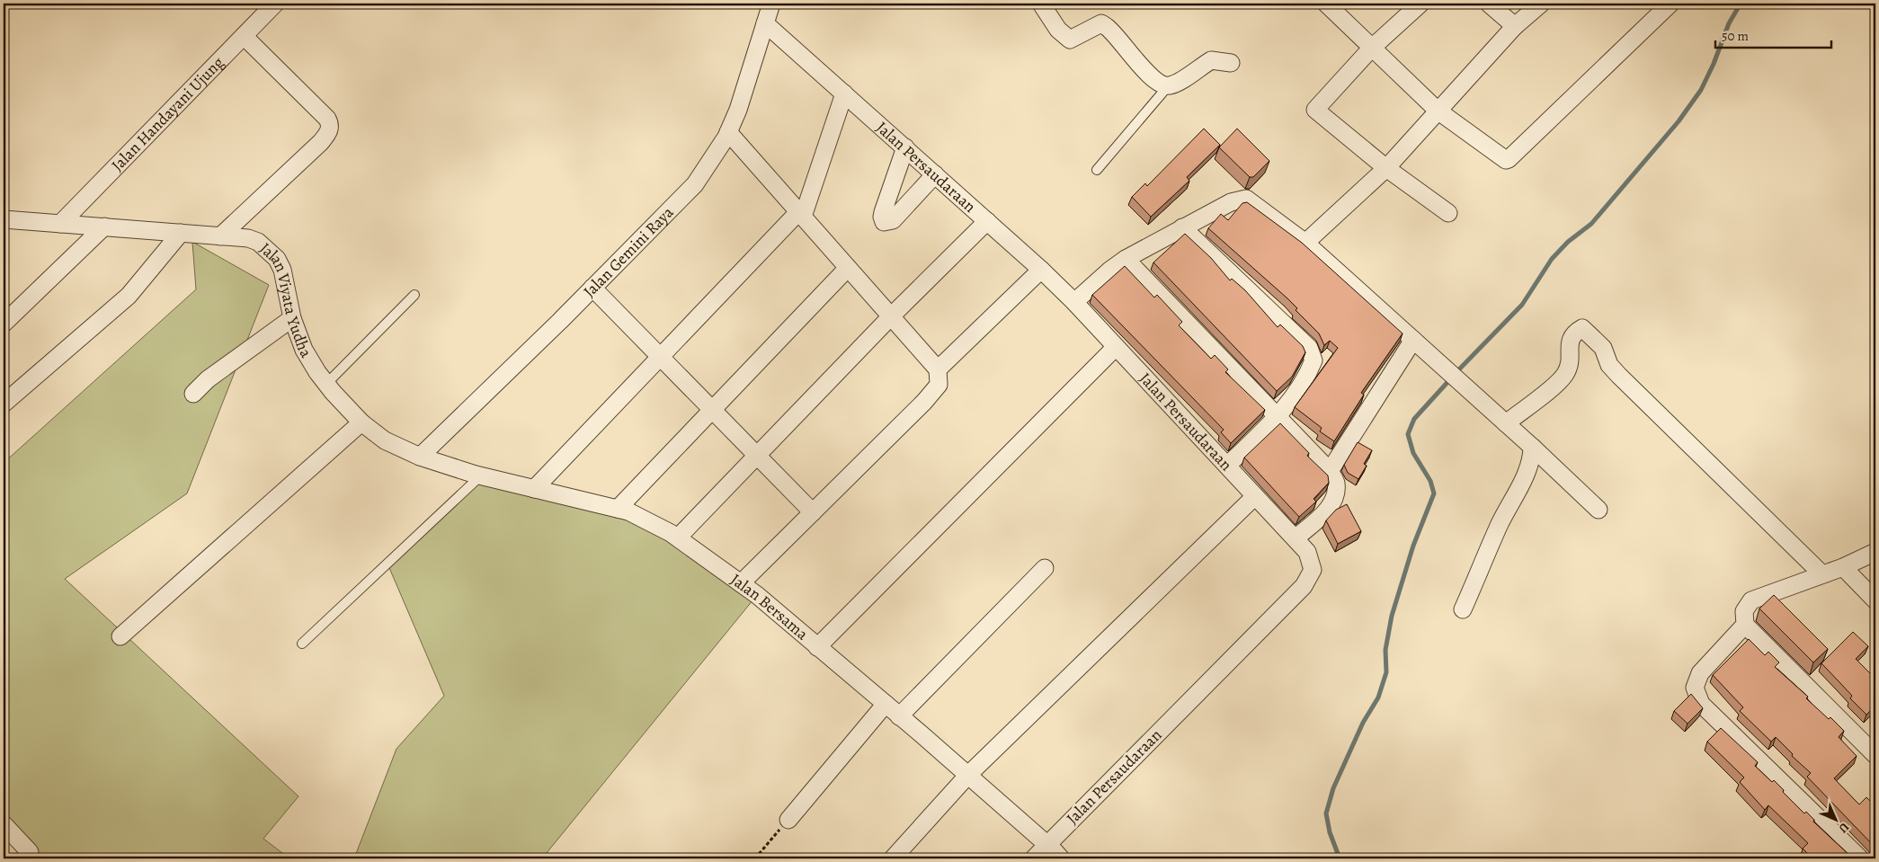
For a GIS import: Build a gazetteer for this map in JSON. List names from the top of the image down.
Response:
{
  "streets": {
    "street": [
      "Jalan Handayani Ujung",
      "Jalan Persaudaraan",
      "Jalan Gemini Raya",
      "Jalan Viyata Yudha",
      "Jalan Bersama"
    ]
  },
  "crossings": [
    ["Jalan Handayani Ujung", "Jalan Viyata Yudha"],
    ["Jalan Persaudaraan", "Jalan Gemini Raya"],
    ["Jalan Persaudaraan", "Jalan Bersama"],
    ["Jalan Gemini Raya", "Jalan Viyata Yudha"],
    ["Jalan Gemini Raya", "Jalan Bersama"],
    ["Jalan Viyata Yudha", "Jalan Bersama"]
  ],
  "scale_bar": "50 m",
  "north": "bottom right"
}
